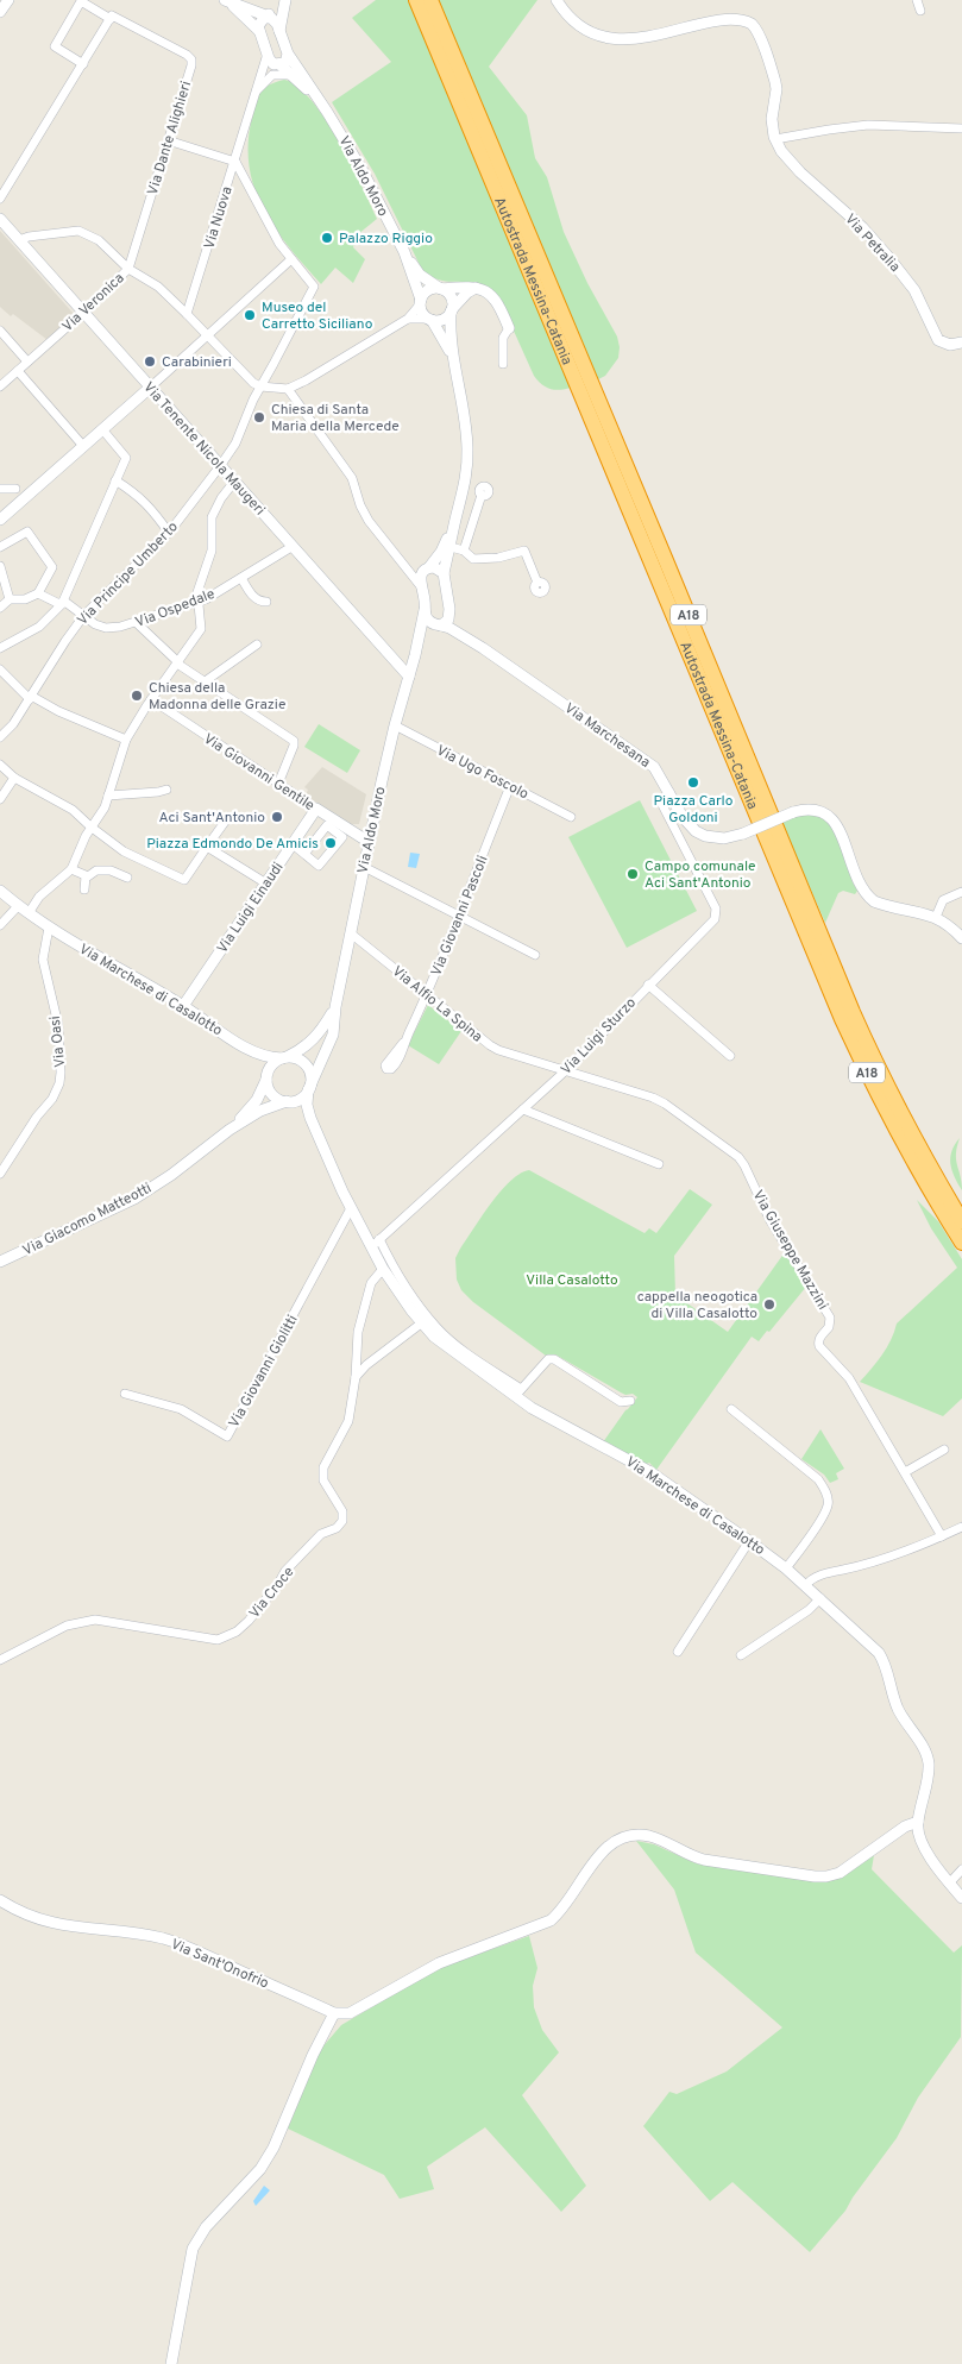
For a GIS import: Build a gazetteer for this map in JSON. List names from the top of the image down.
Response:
{
  "streets": {
    "highway": ["Autostrada Messina-Catania", "A18"],
    "street": [
      "Via Dante Alighieri",
      "Via Aldo Moro",
      "Via Nuova",
      "Via Petralia",
      "Via Veronica",
      "Via Tenente Nicola Maugeri",
      "Via Principe Umberto",
      "Via Ospedale",
      "Via Marchesana",
      "Via Giovanni Gentile",
      "Via Ugo Foscolo",
      "Via Luigi Einaudi",
      "Via Giovanni Pascoli",
      "Via Marchese di Casalotto",
      "Via Alfio La Spina",
      "Via Luigi Sturzo",
      "Via Oasi",
      "Via Giacomo Matteotti",
      "Via Giuseppe Mazzini",
      "Via Giovanni Giolitti",
      "Via Croce",
      "Via Sant'Onofrio"
    ]
  },
  "crossings": [
    ["Via Dante Alighieri", "Via Veronica"],
    ["Via Aldo Moro", "Via Tenente Nicola Maugeri"],
    ["Via Aldo Moro", "Via Giovanni Gentile"],
    ["Via Aldo Moro", "Via Ugo Foscolo"],
    ["Via Aldo Moro", "Via Alfio La Spina"],
    ["Via Nuova", "Via Veronica"],
    ["Via Nuova", "Via Principe Umberto"],
    ["Via Veronica", "Via Tenente Nicola Maugeri"],
    ["Via Tenente Nicola Maugeri", "Via Principe Umberto"],
    ["Via Tenente Nicola Maugeri", "Via Ospedale"],
    ["Via Principe Umberto", "Via Ospedale"],
    ["Via Marchesana", "Via Luigi Sturzo"],
    ["Via Giovanni Gentile", "Via Luigi Einaudi"],
    ["Via Ugo Foscolo", "Via Giovanni Pascoli"],
    ["Via Luigi Einaudi", "Via Marchese di Casalotto"],
    ["Via Giovanni Pascoli", "Via Alfio La Spina"],
    ["Via Marchese di Casalotto", "Via Luigi Sturzo"],
    ["Via Marchese di Casalotto", "Via Oasi"],
    ["Via Marchese di Casalotto", "Via Giovanni Giolitti"],
    ["Via Marchese di Casalotto", "Via Croce"],
    ["Via Alfio La Spina", "Via Luigi Sturzo"],
    ["Via Alfio La Spina", "Via Giuseppe Mazzini"],
    ["Via Luigi Sturzo", "Via Giuseppe Mazzini"]
  ],
  "parks": ["Villa Casalotto"],
  "places": [
    "Palazzo Riggio",
    "Museo del Carretto Siciliano",
    "Carabinieri",
    "Chiesa di Santa Maria della Mercede",
    "Chiesa della Madonna delle Grazie",
    "Piazza Carlo Goldoni",
    "Aci Sant'Antonio",
    "Piazza Edmondo De Amicis",
    "Campo comunale Aci Sant'Antonio",
    "cappella neogotica di Villa Casalotto"
  ]
}
